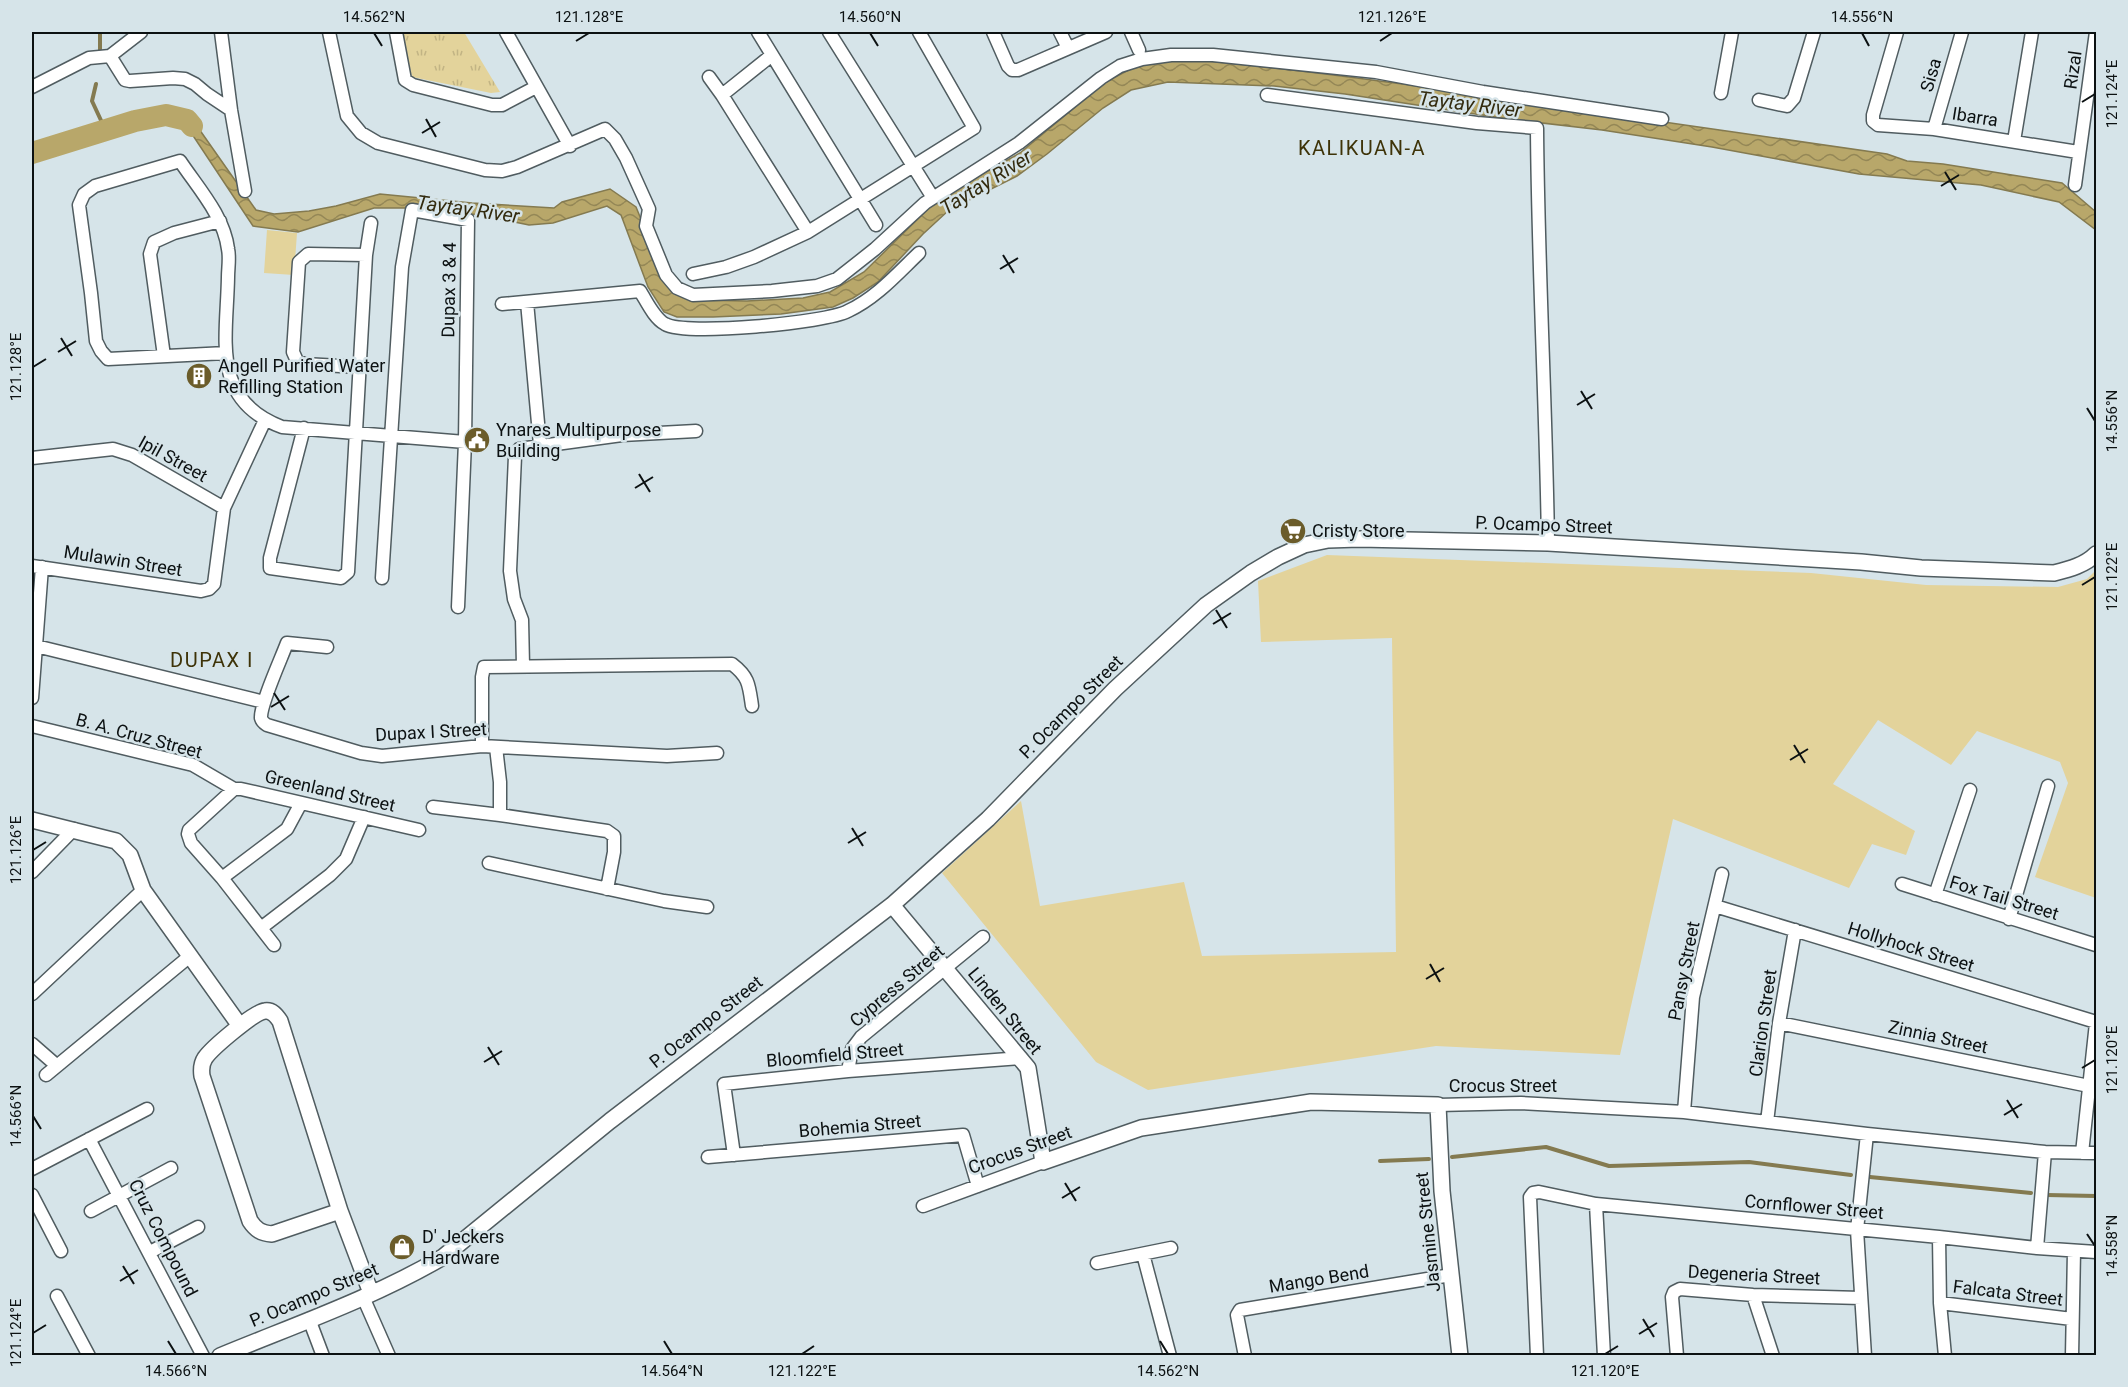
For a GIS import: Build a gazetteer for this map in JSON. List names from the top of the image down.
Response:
{
  "streets": {
    "street": [
      "Rizal",
      "Sisa",
      "Ibarra",
      "Dupax 3 & 4",
      "Ipil Street",
      "P. Ocampo Street",
      "Mulawin Street",
      "Dupax I Street",
      "B. A. Cruz Street",
      "Greenland Street",
      "Fox Tail Street",
      "Hollyhock Street",
      "Pansy Street",
      "Cypress Street",
      "Linden Street",
      "Clarion Street",
      "Zinnia Street",
      "Bloomfield Street",
      "Crocus Street",
      "Bohemia Street",
      "Cornflower Street",
      "Jasmine Street",
      "Cruz Compound",
      "Degeneria Street",
      "Mango Bend",
      "Falcata Street"
    ]
  },
  "crossings": [
    ["Rizal", "Ibarra"],
    ["Sisa", "Ibarra"],
    ["Ipil Street", "Mulawin Street"],
    ["P. Ocampo Street", "Linden Street"],
    ["B. A. Cruz Street", "Greenland Street"],
    ["Hollyhock Street", "Pansy Street"],
    ["Hollyhock Street", "Clarion Street"],
    ["Pansy Street", "Crocus Street"],
    ["Cypress Street", "Linden Street"],
    ["Cypress Street", "Bloomfield Street"],
    ["Linden Street", "Bloomfield Street"],
    ["Linden Street", "Crocus Street"],
    ["Clarion Street", "Zinnia Street"],
    ["Clarion Street", "Crocus Street"],
    ["Bloomfield Street", "Bohemia Street"],
    ["Crocus Street", "Bohemia Street"],
    ["Crocus Street", "Jasmine Street"],
    ["Jasmine Street", "Mango Bend"]
  ],
  "districts": ["KALIKUAN-A", "DUPAX I"],
  "water": ["Taytay River"],
  "places": {
    "building": ["Angell Purified Water Refilling Station"],
    "public building": ["Ynares Multipurpose Building"],
    "supermarket": ["Cristy Store"],
    "shop": ["D' Jeckers Hardware"]
  },
  "coordinates": [
    "14.562°N",
    "121.128°E",
    "14.560°N",
    "121.126°E",
    "14.556°N",
    "121.124°E",
    "121.122°E",
    "121.120°E",
    "14.566°N",
    "14.558°N",
    "14.564°N"
  ]
}
